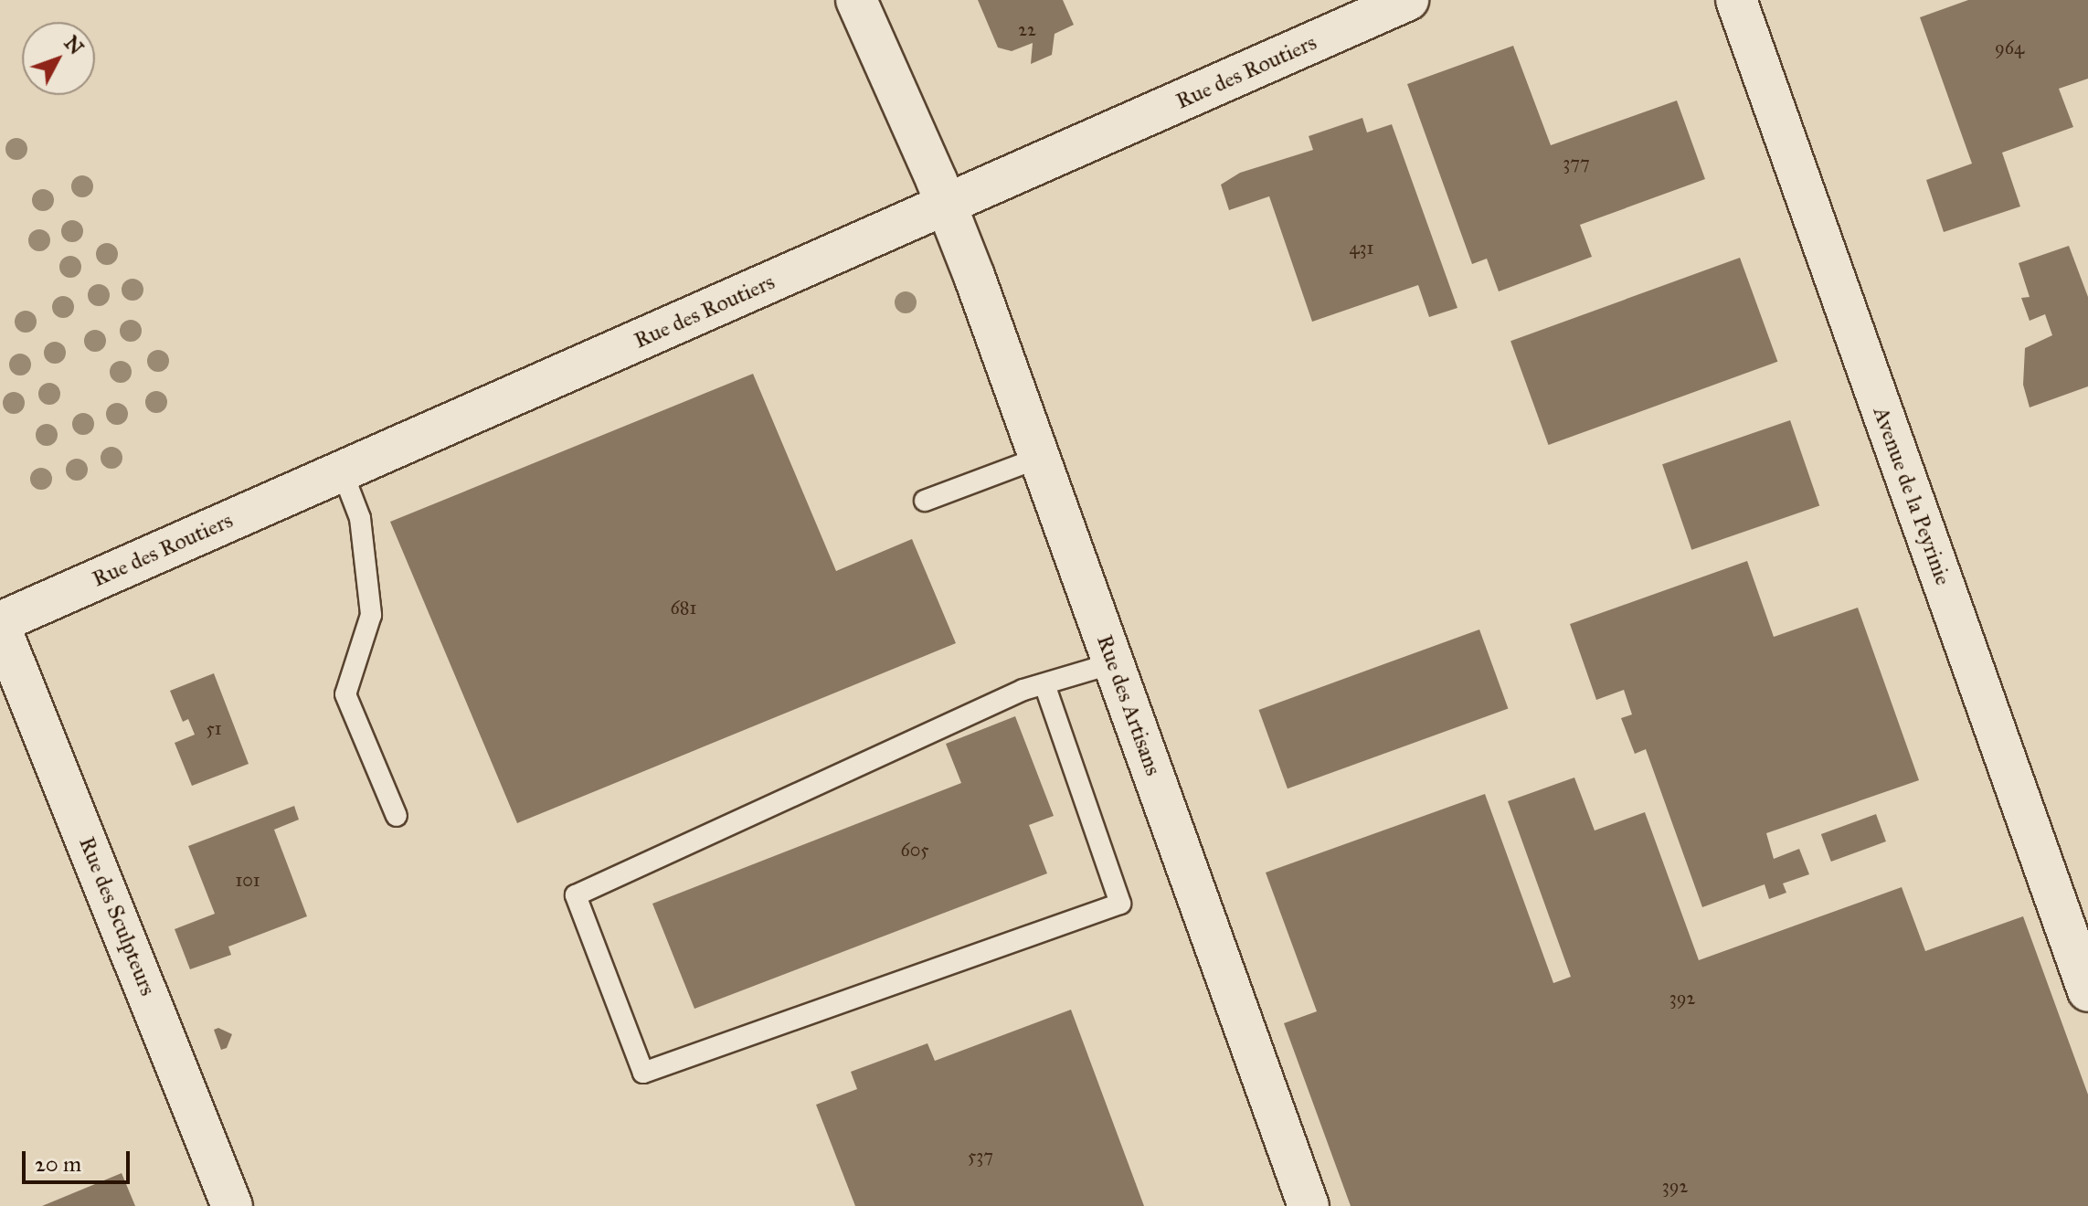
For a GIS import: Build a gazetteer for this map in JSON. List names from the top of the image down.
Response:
{
  "streets": {
    "street": [
      "Rue des Routiers",
      "Avenue de la Peyrinie",
      "Rue des Artisans",
      "Rue des Sculpteurs"
    ]
  },
  "crossings": [
    ["Rue des Routiers", "Rue des Artisans"],
    ["Rue des Routiers", "Rue des Sculpteurs"]
  ],
  "house_numbers": [
    "22",
    "964",
    "377",
    "431",
    "681",
    "51",
    "605",
    "101",
    "392",
    "537",
    "392"
  ],
  "scale_bar": "20 m",
  "north": "top right"
}
